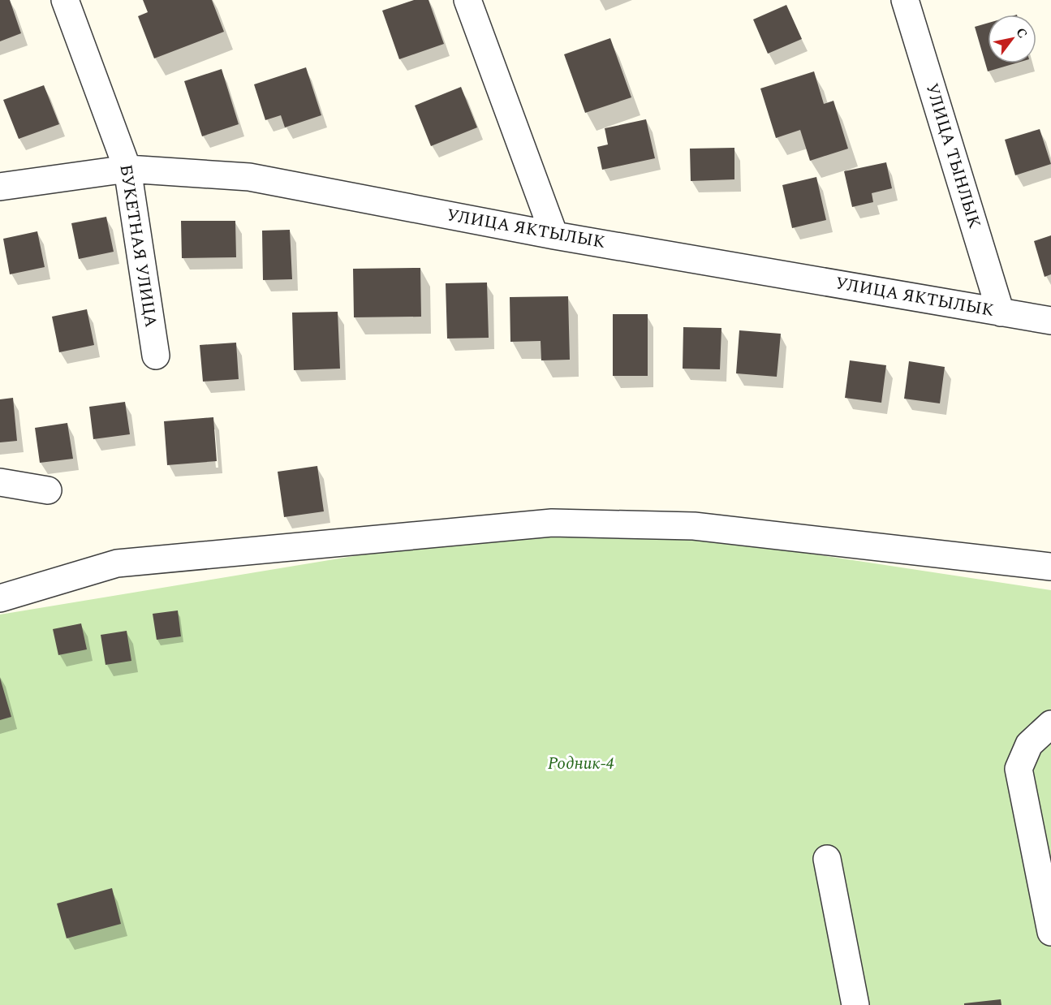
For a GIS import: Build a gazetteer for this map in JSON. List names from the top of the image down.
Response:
{
  "streets": {
    "street": ["УЛИЦА ТЫНЛЫК", "УЛИЦА ЯКТЫЛЫК", "БУКЕТНАЯ УЛИЦА"]
  },
  "crossings": [
    ["УЛИЦА ТЫНЛЫК", "УЛИЦА ЯКТЫЛЫК"],
    ["УЛИЦА ЯКТЫЛЫК", "БУКЕТНАЯ УЛИЦА"]
  ],
  "parks": ["Родник-4"],
  "north": "top right"
}
